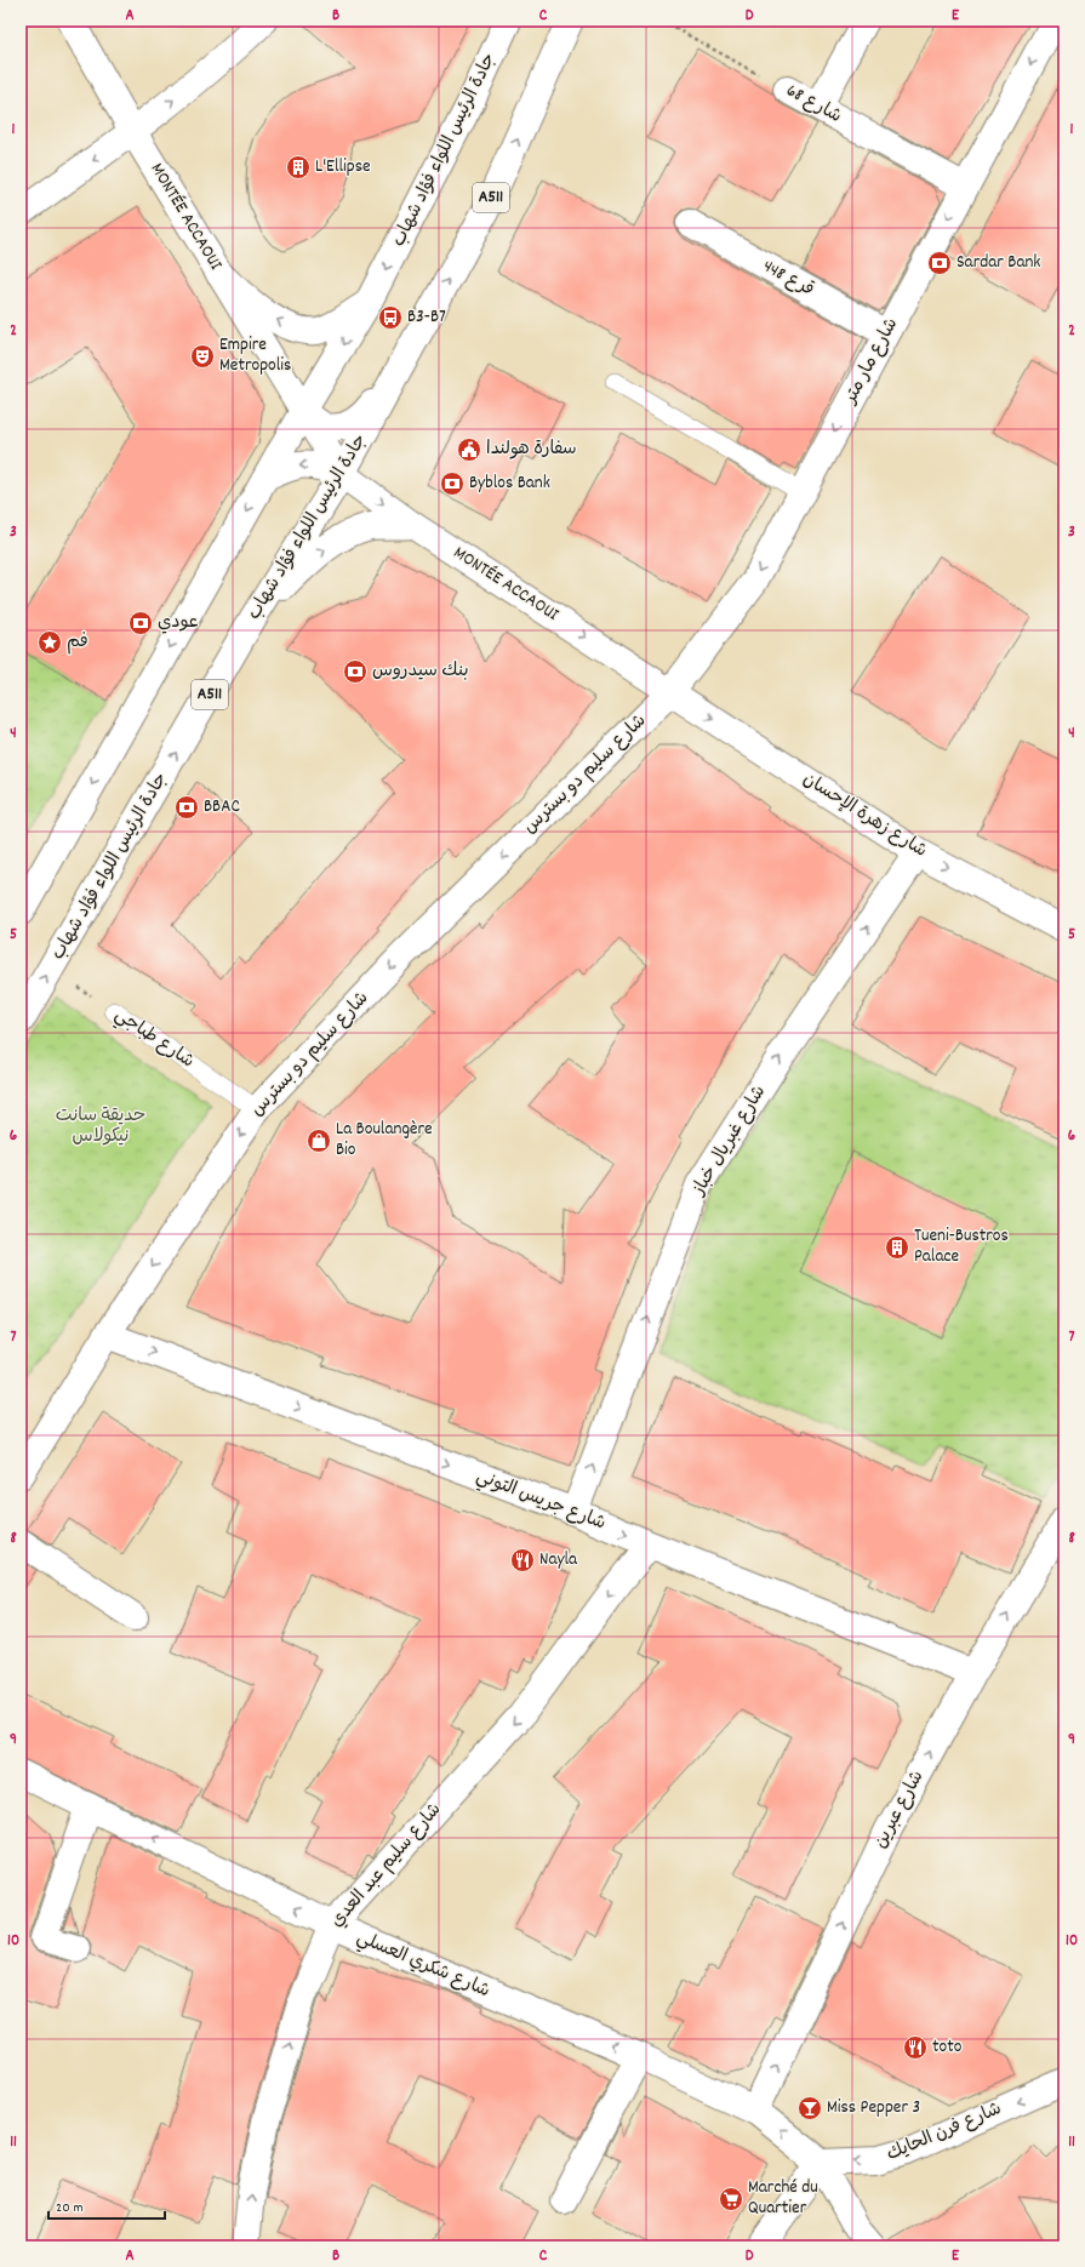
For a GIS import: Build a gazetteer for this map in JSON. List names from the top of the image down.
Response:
{
  "streets": {
    "main road": [
      "شارع 68",
      "جادة الرئيس اللواء فؤاد شهاب",
      "A511",
      "MONTÉE ACCAOUI",
      "قرع 448",
      "شارع مار متر",
      "شارع سليم دو بسترس",
      "شارع زهرة الإحسان",
      "شارع غبريال خباز",
      "شارع جريس التوني",
      "شارع عبرين",
      "شارع سليم عبد العدي",
      "شارع شكري العسلي",
      "شارع فرن الحايك"
    ],
    "lane": ["شارع طباجي"]
  },
  "crossings": [
    ["شارع 68", "شارع مار متر"],
    ["جادة الرئيس اللواء فؤاد شهاب", "MONTÉE ACCAOUI"],
    ["جادة الرئيس اللواء فؤاد شهاب", "شارع طباجي"],
    ["MONTÉE ACCAOUI", "شارع مار متر"],
    ["MONTÉE ACCAOUI", "شارع سليم دو بسترس"],
    ["MONTÉE ACCAOUI", "شارع زهرة الإحسان"],
    ["قرع 448", "شارع مار متر"],
    ["شارع مار متر", "شارع سليم دو بسترس"],
    ["شارع مار متر", "شارع زهرة الإحسان"],
    ["شارع سليم دو بسترس", "شارع زهرة الإحسان"],
    ["شارع سليم دو بسترس", "شارع طباجي"],
    ["شارع سليم دو بسترس", "شارع جريس التوني"],
    ["شارع زهرة الإحسان", "شارع غبريال خباز"],
    ["شارع غبريال خباز", "شارع جريس التوني"],
    ["شارع جريس التوني", "شارع عبرين"],
    ["شارع جريس التوني", "شارع سليم عبد العدي"],
    ["شارع عبرين", "شارع شكري العسلي"],
    ["شارع سليم عبد العدي", "شارع شكري العسلي"],
    ["شارع شكري العسلي", "شارع فرن الحايك"]
  ],
  "one_way": [
    "MONTÉE ACCAOUI",
    "شارع مار متر",
    "شارع سليم دو بسترس",
    "شارع زهرة الإحسان",
    "شارع غبريال خباز",
    "شارع جريس التوني",
    "شارع عبرين",
    "شارع شكري العسلي",
    "شارع فرن الحايك"
  ],
  "parks": ["حديقة سانت نيكولاس"],
  "places": {
    "building": ["L'Ellipse", "Tueni-Bustros Palace"],
    "bank": [
      "Sardar Bank",
      "Byblos Bank",
      "عودي",
      "بنك سيدروس",
      "BBAC"
    ],
    "bus stop": ["B3-B7"],
    "theatre": ["Empire Metropolis"],
    "public building": ["سفارة هولندا"],
    "place": ["فم"],
    "shop": ["La Boulangère Bio"],
    "restaurant": ["Nayla", "toto"],
    "bar": ["Miss Pepper 3"],
    "supermarket": ["Marché du Quartier"]
  },
  "scale_bar": "20 m",
  "grid": {
    "columns": [
      "A",
      "B",
      "C",
      "D",
      "E"
    ],
    "rows": [
      "1",
      "2",
      "3",
      "4",
      "5",
      "6",
      "7",
      "8",
      "9",
      "10",
      "11"
    ]
  }
}
